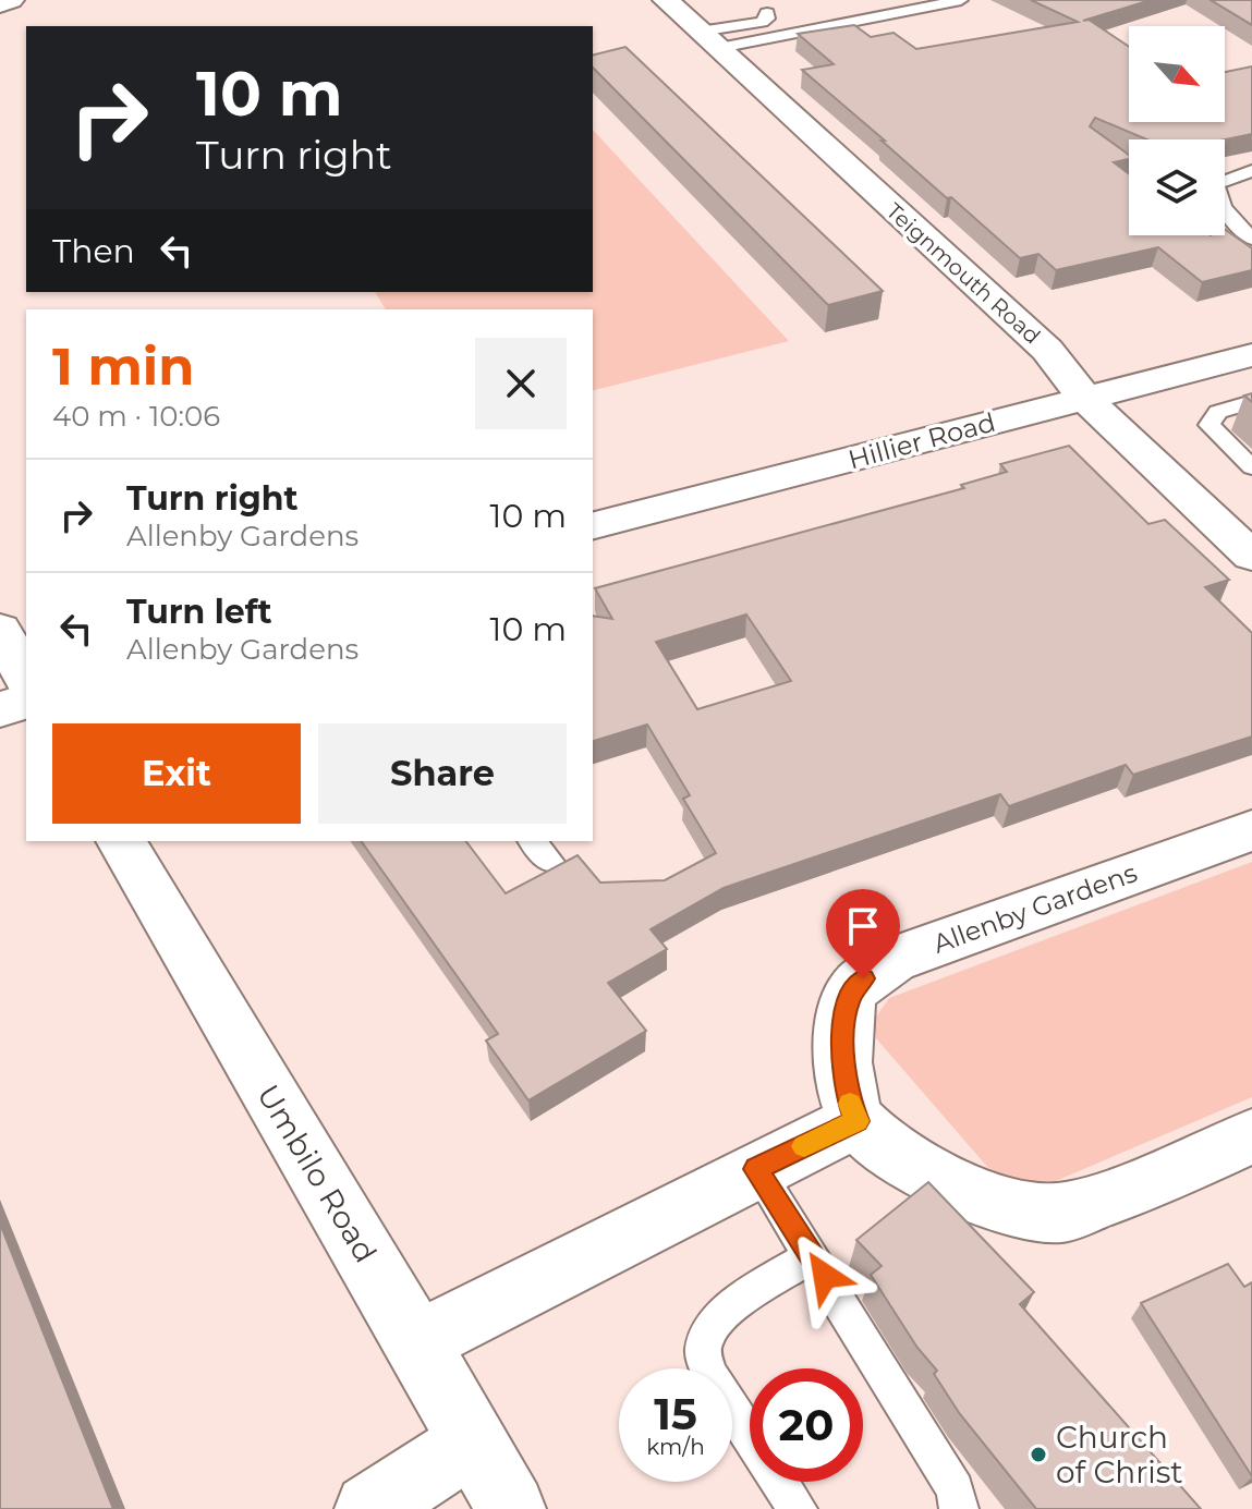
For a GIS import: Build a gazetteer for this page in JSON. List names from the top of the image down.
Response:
{
  "streets": {
    "street": [
      "Teignmouth Road",
      "Hillier Road",
      "Allenby Gardens",
      "Umbilo Road"
    ]
  },
  "crossings": [
    ["Teignmouth Road", "Hillier Road"]
  ],
  "places": ["Church of Christ"],
  "north": "bottom right",
  "page": {
    "turn": ["10 m", "Turn right"],
    "then": "Then",
    "heading": ["1 min", "40 m · 10:06"],
    "list": [
      {
        "name": "Turn right",
        "note": "Allenby Gardens",
        "value": "10 m"
      },
      {
        "name": "Turn left",
        "note": "Allenby Gardens",
        "value": "10 m"
      }
    ],
    "buttons": ["Exit", "Share"],
    "speed": "15 km/h",
    "limit": "20"
  }
}
